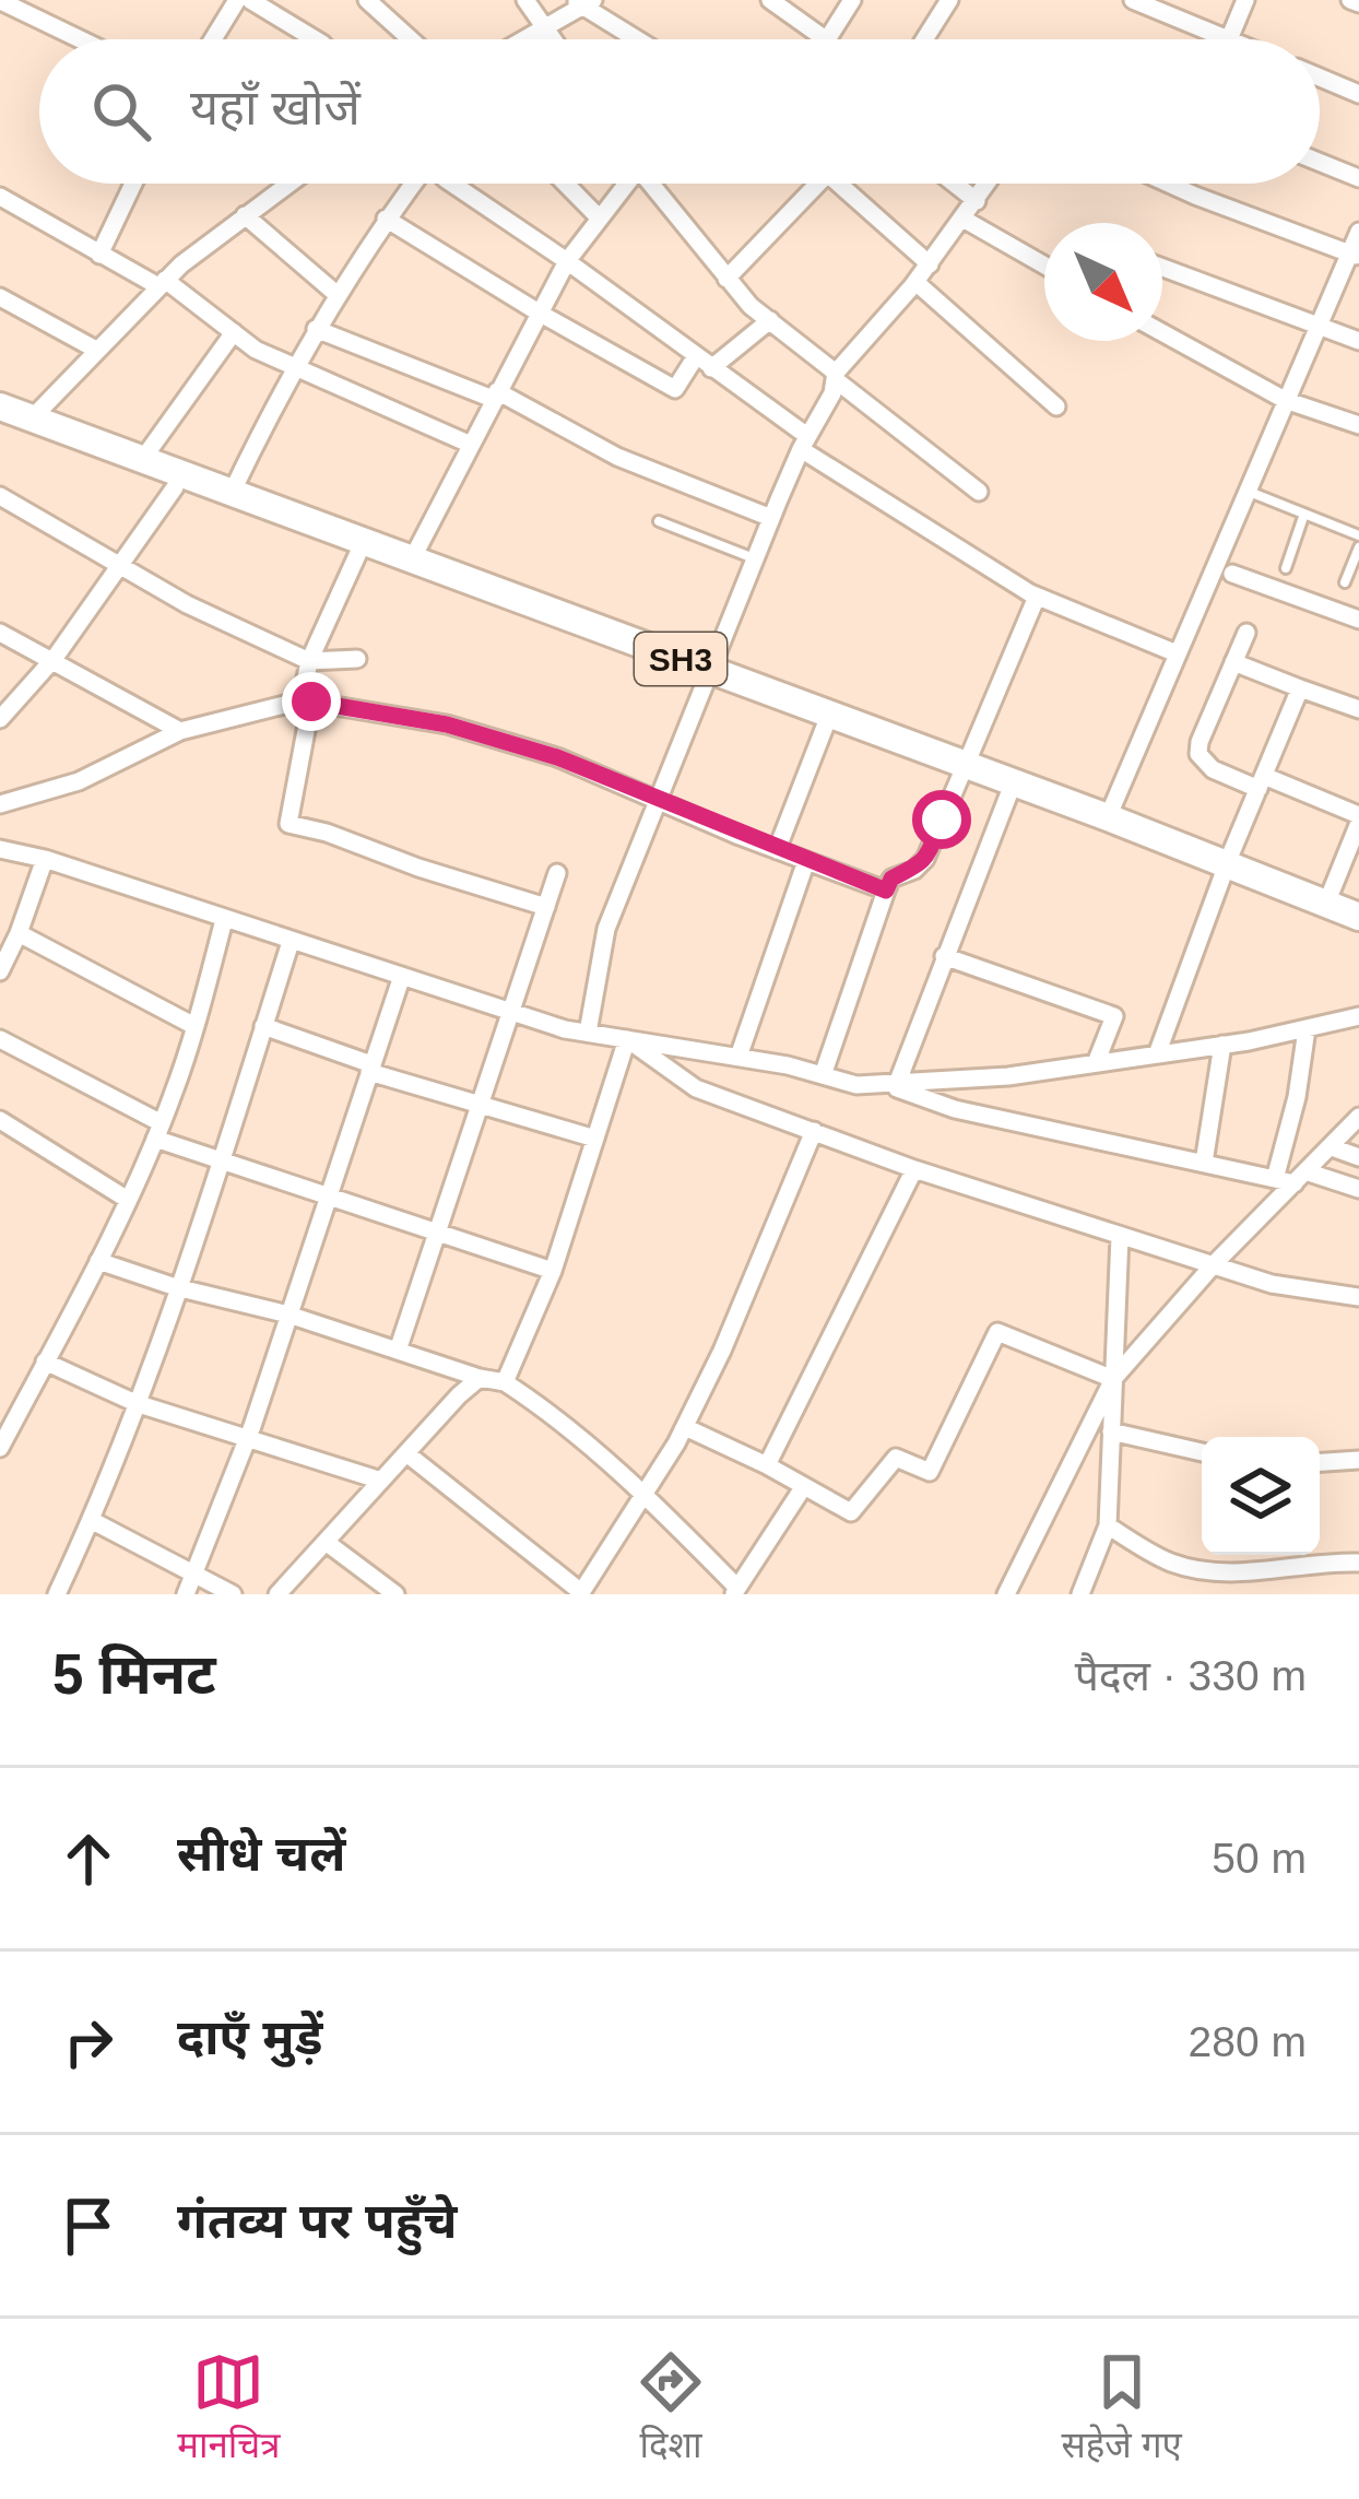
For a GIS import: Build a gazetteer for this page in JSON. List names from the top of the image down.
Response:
{
  "streets": {
    "main road": ["SH3"]
  },
  "north": "bottom right",
  "page": {
    "search": "यहाँ खोजें",
    "heading": ["5 मिनट", "पैदल · 330 m"],
    "list": [
      ["सीधे चलें", "50 m"],
      ["दाएँ मुड़ें", "280 m"],
      "गंतव्य पर पहुँचे"
    ],
    "nav": ["मानचित्र", "दिशा", "सहेजे गए"]
  }
}
